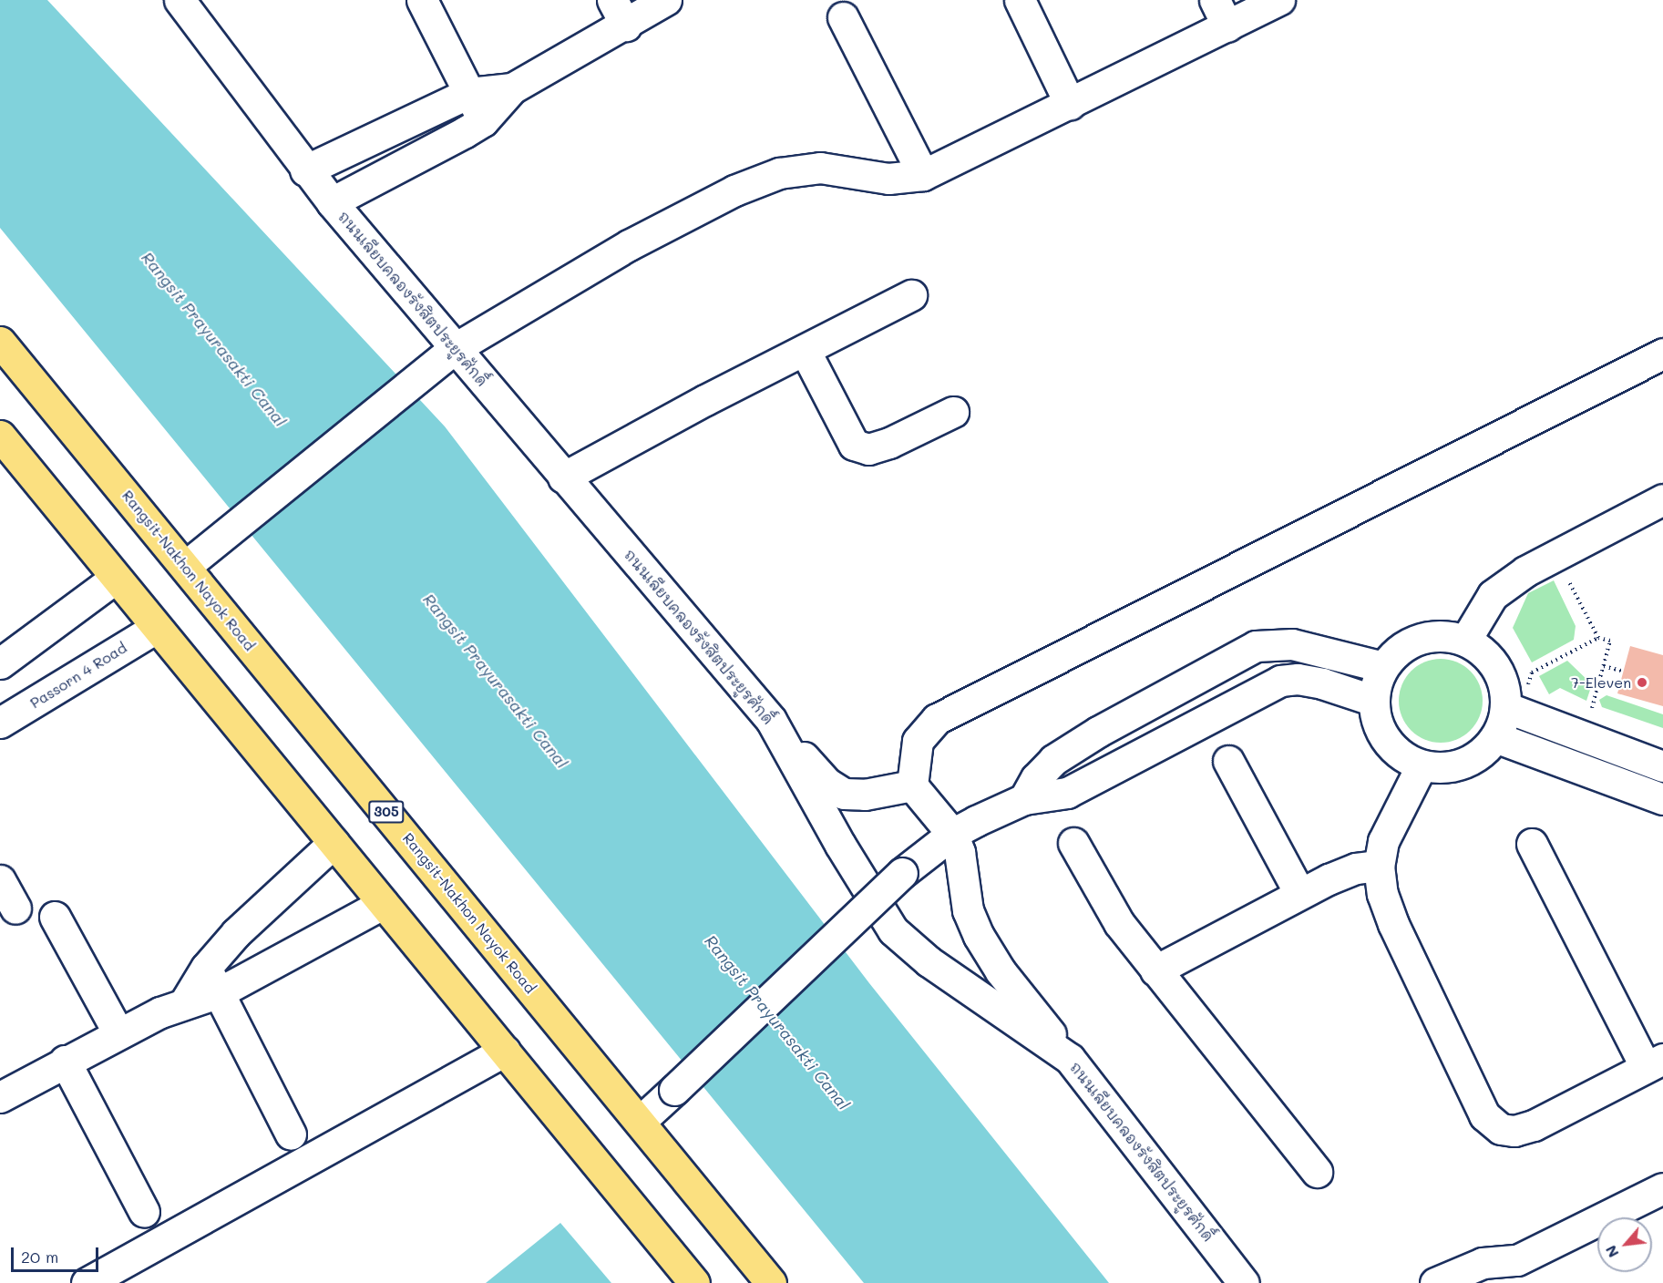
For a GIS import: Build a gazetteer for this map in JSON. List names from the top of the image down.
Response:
{
  "streets": {
    "main road": ["Rangsit-Nakhon Nayok Road", "305"],
    "street": ["ถนนเลียบคลองรังสิตประยูรศักดิ์", "Passorn 4 Road"]
  },
  "water": ["Rangsit Prayurasakti Canal"],
  "places": ["7-Eleven"],
  "scale_bar": "20 m",
  "north": "bottom left"
}
